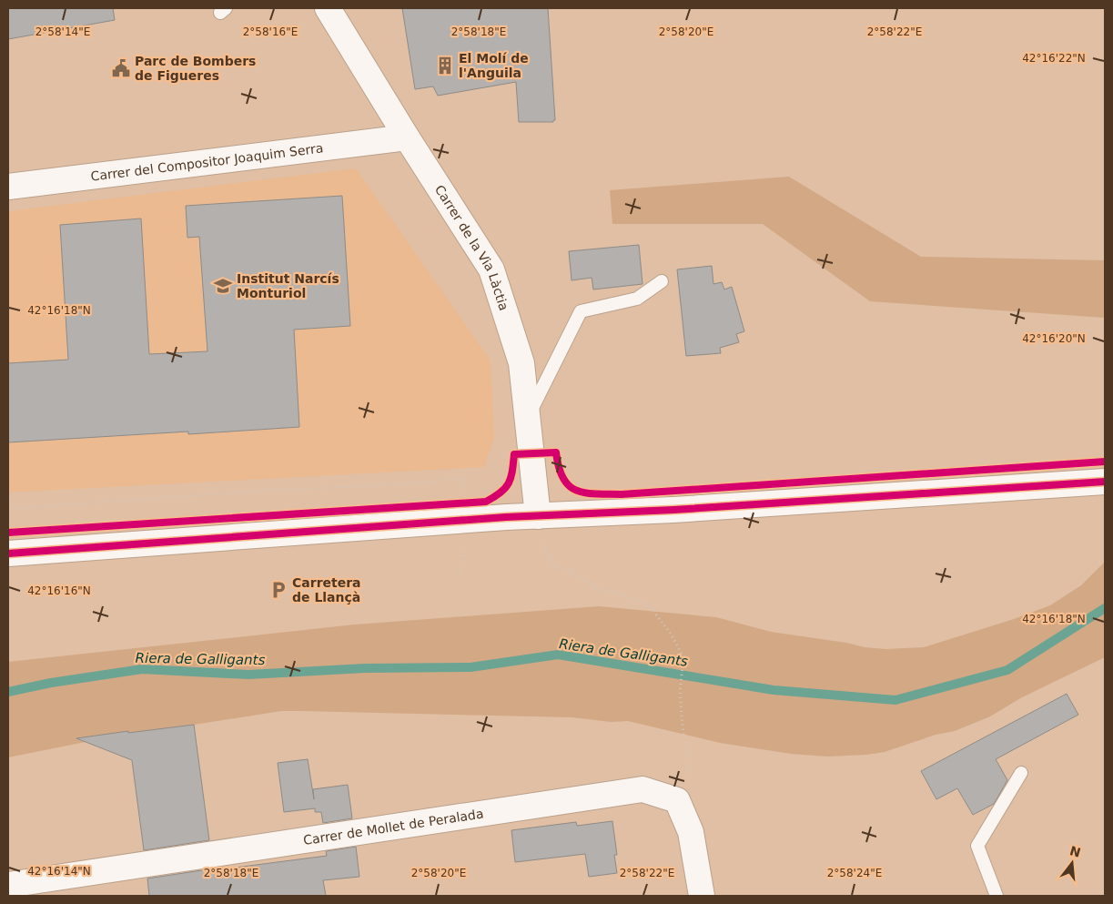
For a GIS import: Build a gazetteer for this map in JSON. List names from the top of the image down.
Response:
{
  "streets": {
    "street": ["Carrer del Compositor Joaquim Serra", "Carrer de la Via Làctia", "Carrer de Mollet de Peralada"]
  },
  "crossings": [
    ["Carrer del Compositor Joaquim Serra", "Carrer de la Via Làctia"]
  ],
  "water": ["Riera de Galligants"],
  "places": {
    "building": ["El Molí de l'Anguila"],
    "public building": ["Parc de Bombers de Figueres"],
    "school or university": ["Institut Narcís Monturiol"],
    "parking": ["Carretera de Llançà"]
  },
  "north": "top",
  "coordinates": [
    "2°58'14\"E",
    "2°58'16\"E",
    "2°58'18\"E",
    "2°58'20\"E",
    "2°58'22\"E",
    "42°16'22\"N",
    "42°16'18\"N",
    "42°16'20\"N",
    "42°16'16\"N",
    "42°16'14\"N",
    "2°58'24\"E"
  ]
}
